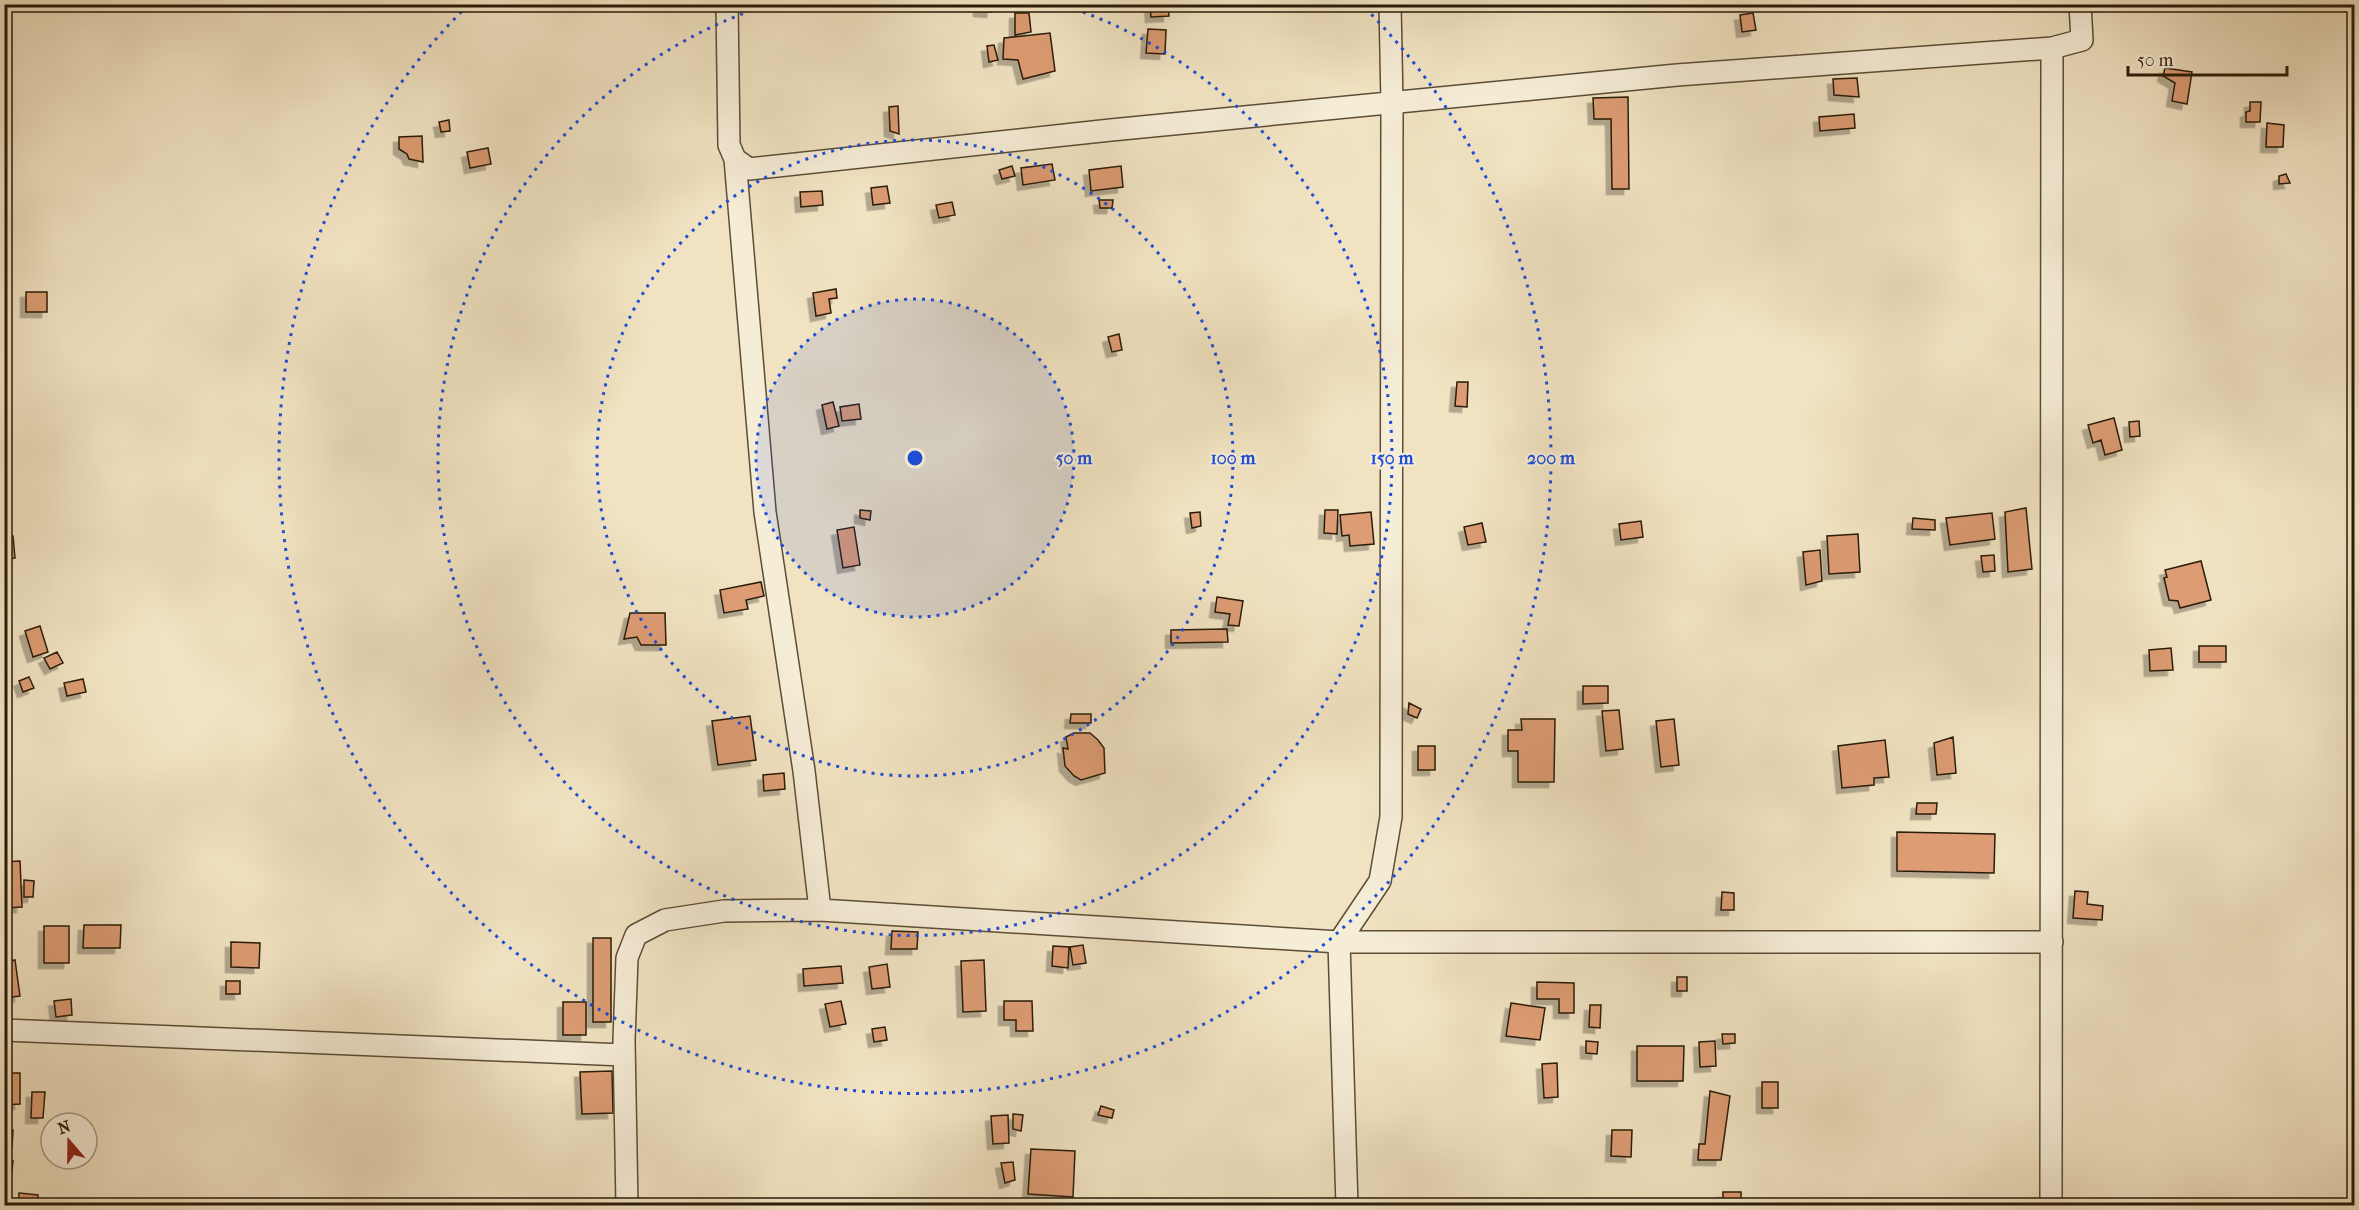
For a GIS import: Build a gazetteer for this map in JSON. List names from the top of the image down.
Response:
{
  "scale_bar": "50 m",
  "north": "top",
  "rings": [
    "50 m",
    "100 m",
    "150 m",
    "200 m"
  ]
}
